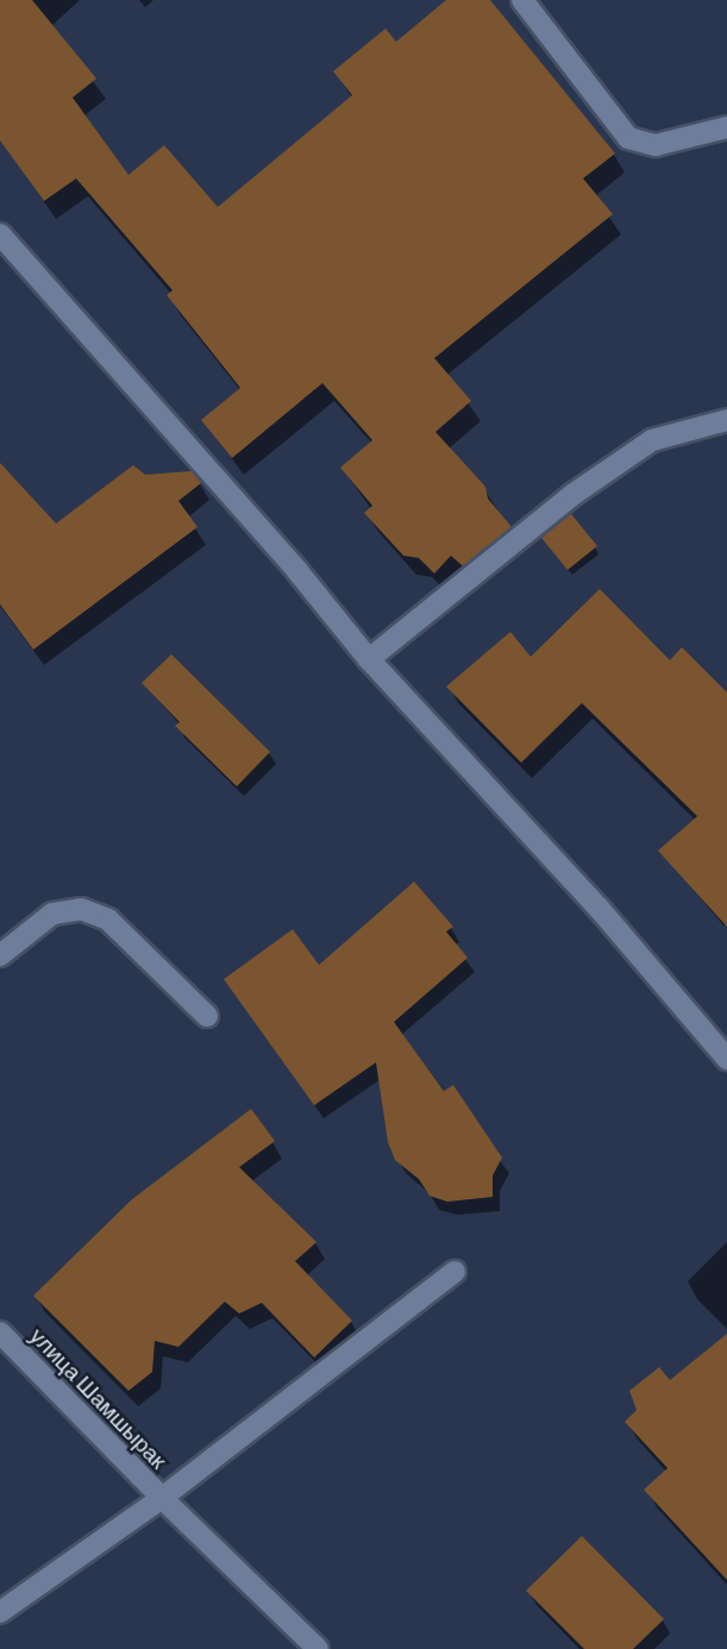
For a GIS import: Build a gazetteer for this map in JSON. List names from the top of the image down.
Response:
{
  "streets": {
    "street": ["улица Шамшырак"]
  }
}
